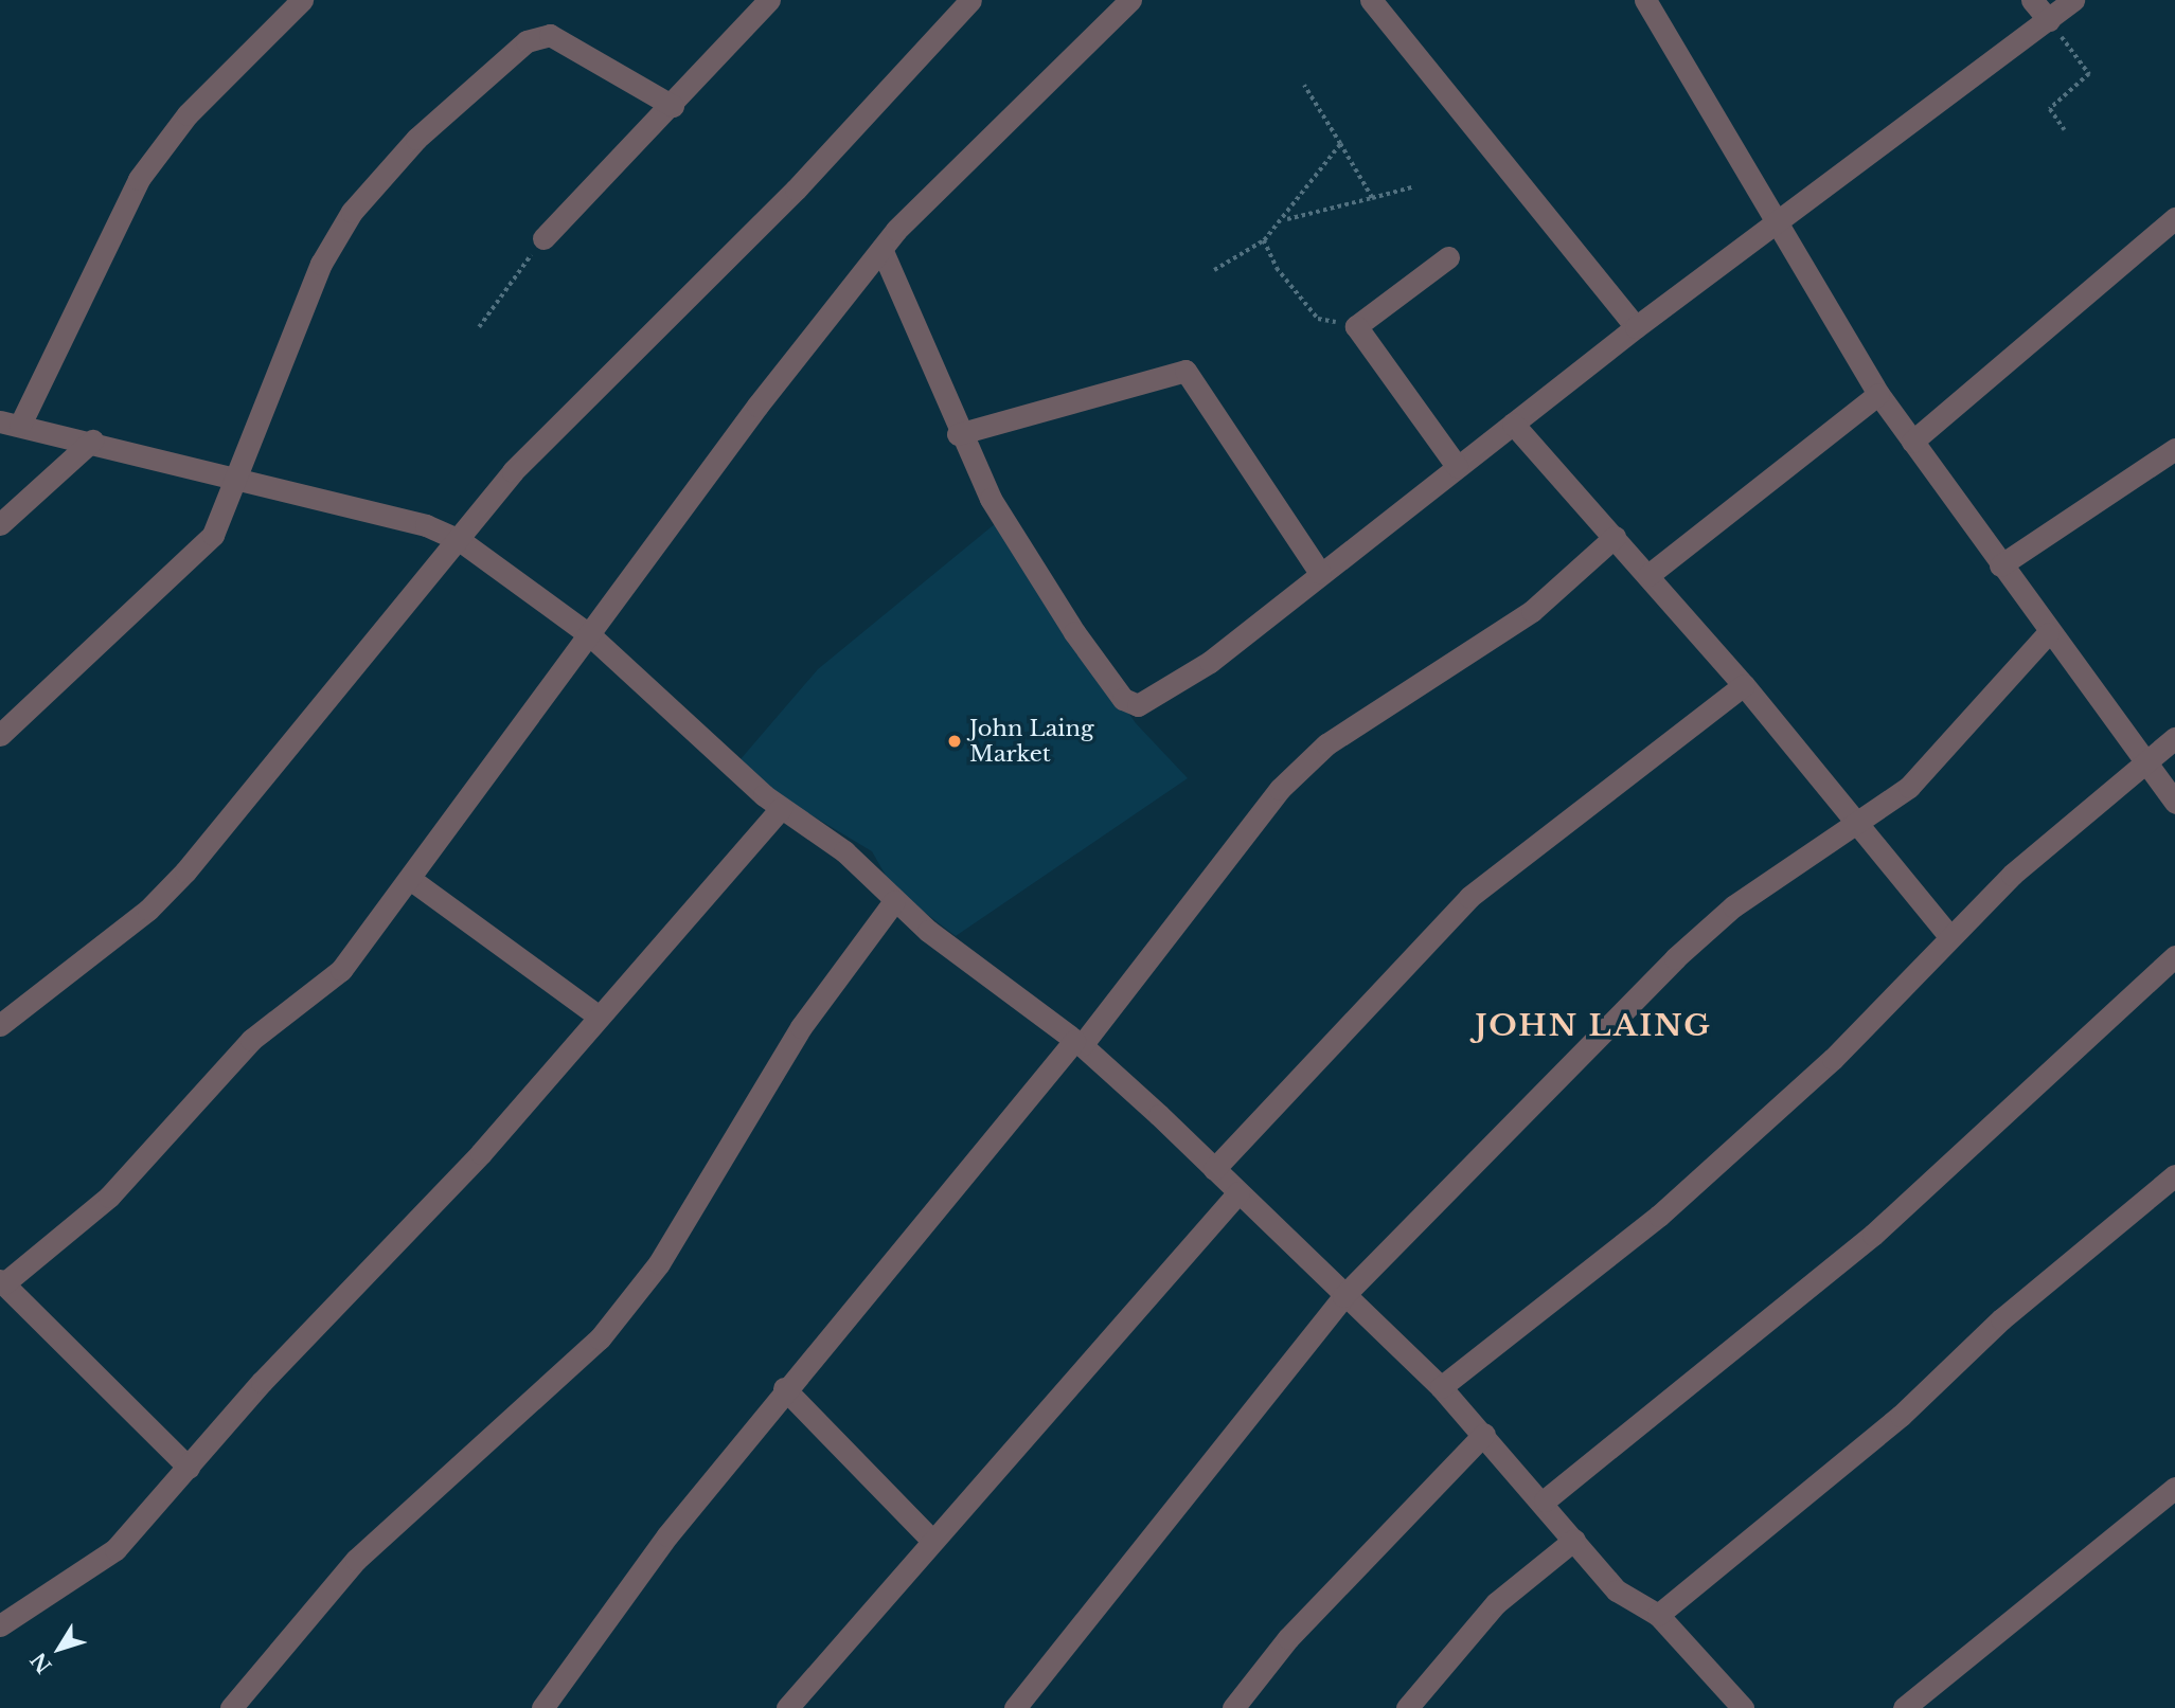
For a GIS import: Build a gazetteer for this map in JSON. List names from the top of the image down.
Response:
{
  "districts": ["JOHN LAING"],
  "places": ["John Laing Market"],
  "north": "bottom left"
}
